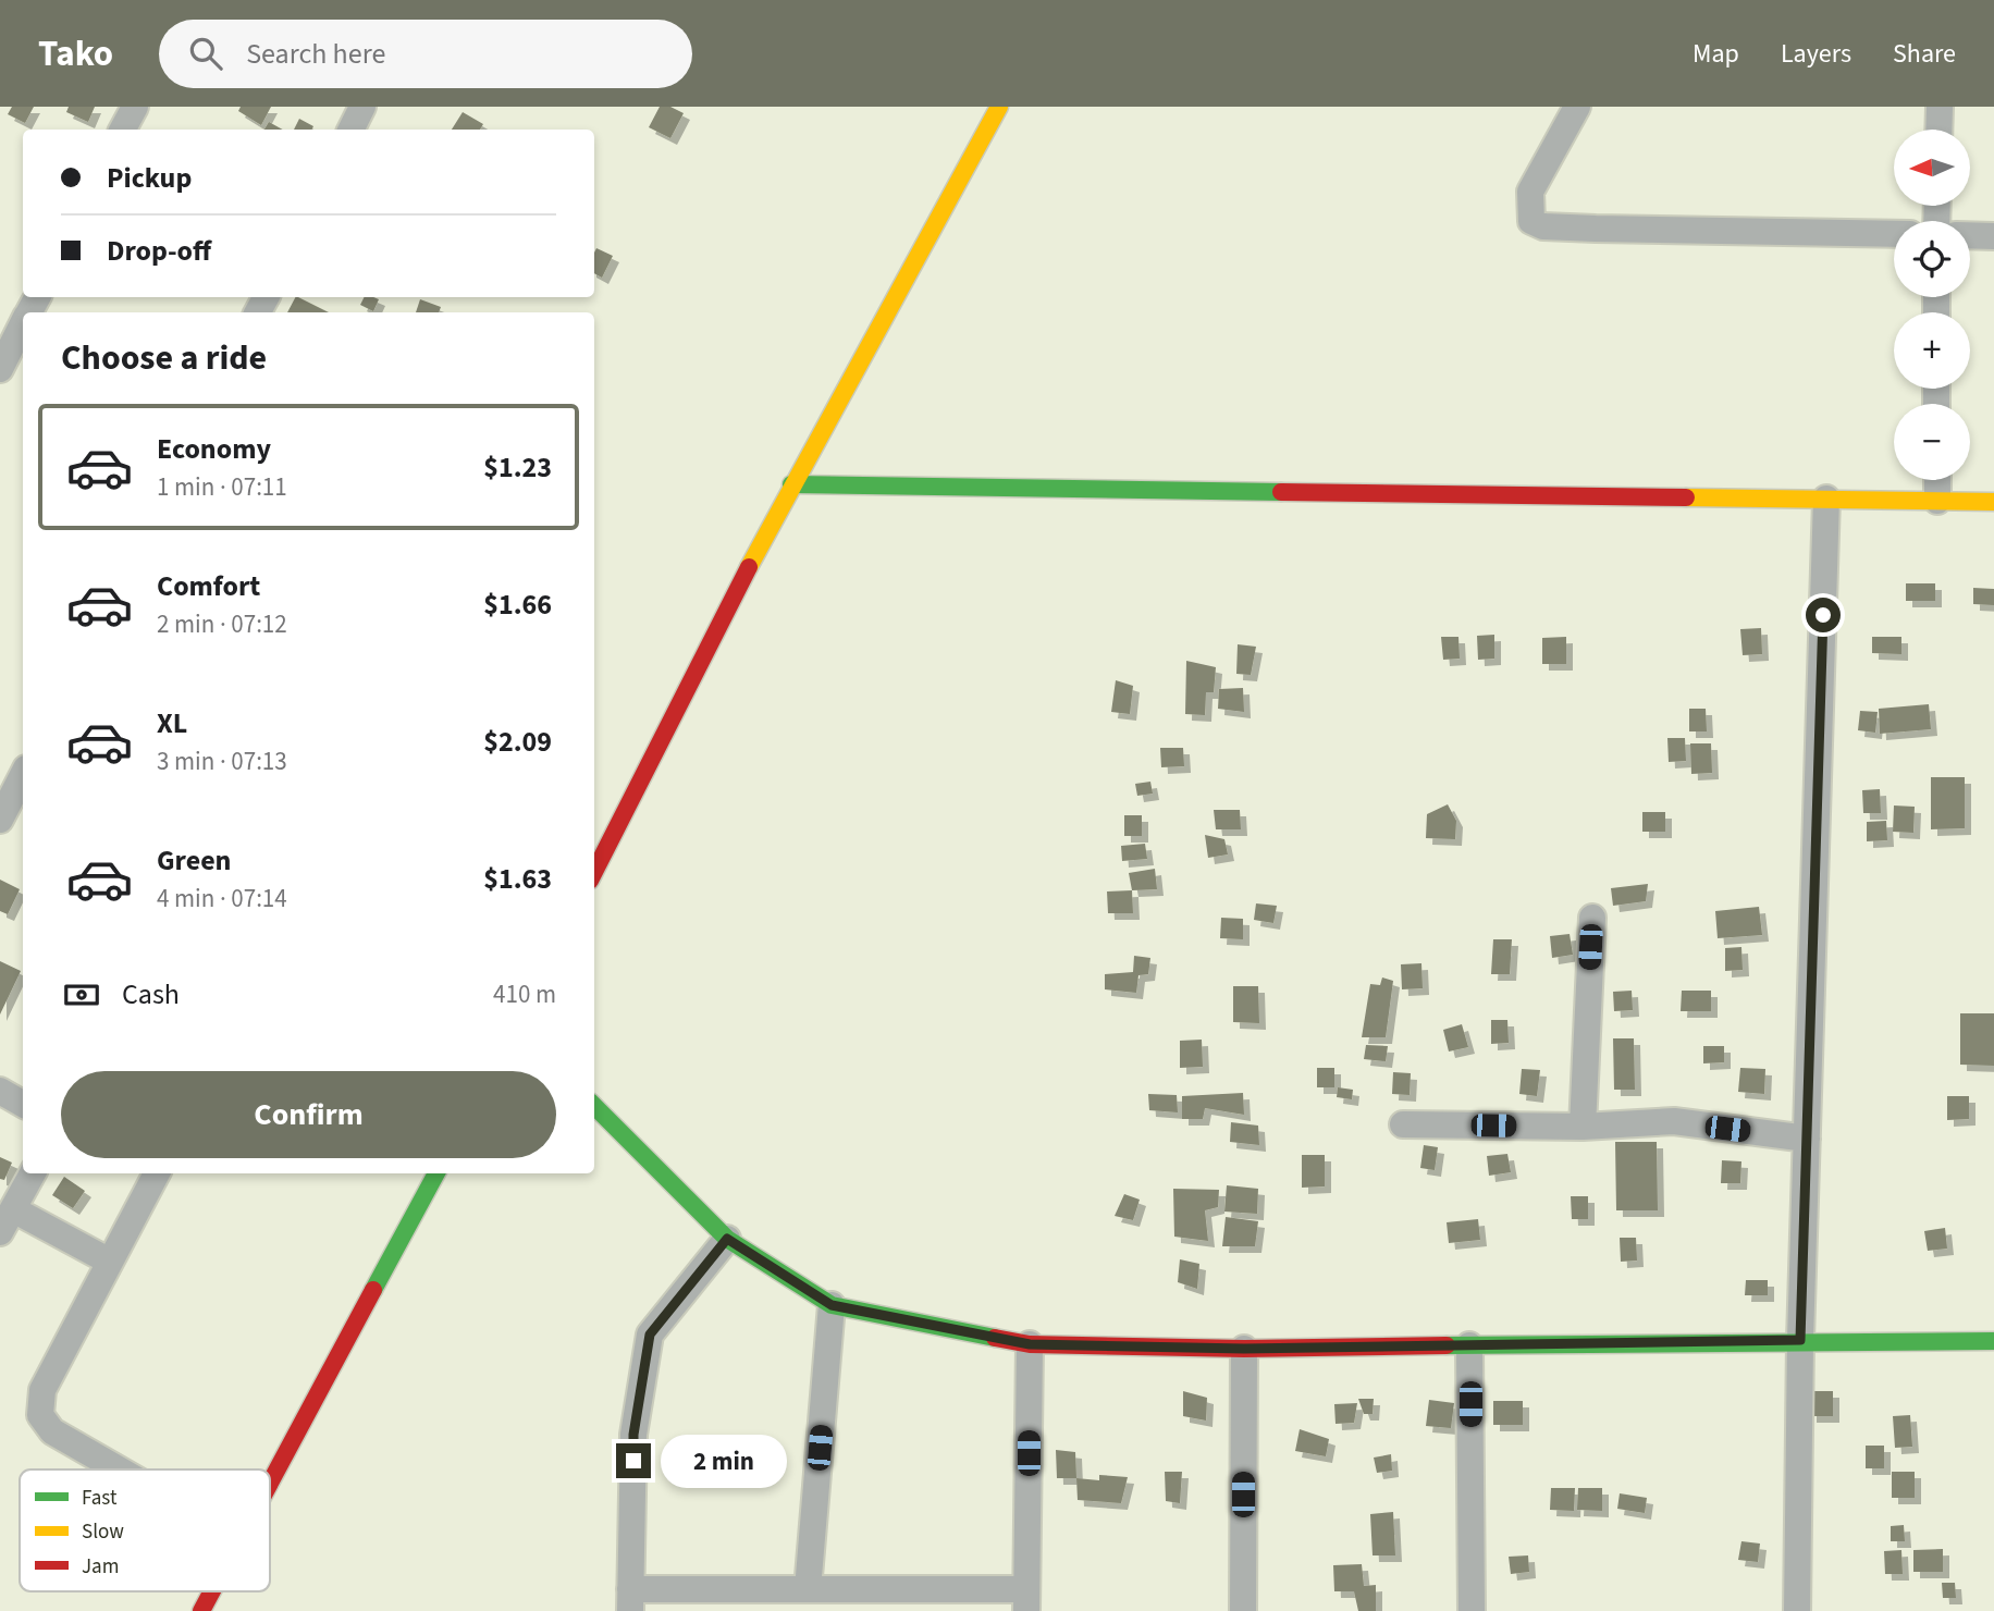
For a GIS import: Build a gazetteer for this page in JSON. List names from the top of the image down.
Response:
{
  "legend": ["Fast", "Slow", "Jam"],
  "north": "left",
  "page": {
    "header": "Tako",
    "search": "Search here",
    "nav": ["Map", "Layers", "Share"],
    "map_buttons": ["+", "−"],
    "banner": ["Pickup", "Drop-off"],
    "heading": "Choose a ride",
    "list": [
      {
        "name": "Economy",
        "note": "1 min · 07:11",
        "value": "$1.23"
      },
      {
        "name": "Comfort",
        "note": "2 min · 07:12",
        "value": "$1.66"
      },
      {
        "name": "XL",
        "note": "3 min · 07:13",
        "value": "$2.09"
      },
      {
        "name": "Green",
        "note": "4 min · 07:14",
        "value": "$1.63"
      }
    ],
    "pay": ["Cash", "410 m"],
    "buttons": "Confirm",
    "bubble": "2 min"
  }
}
